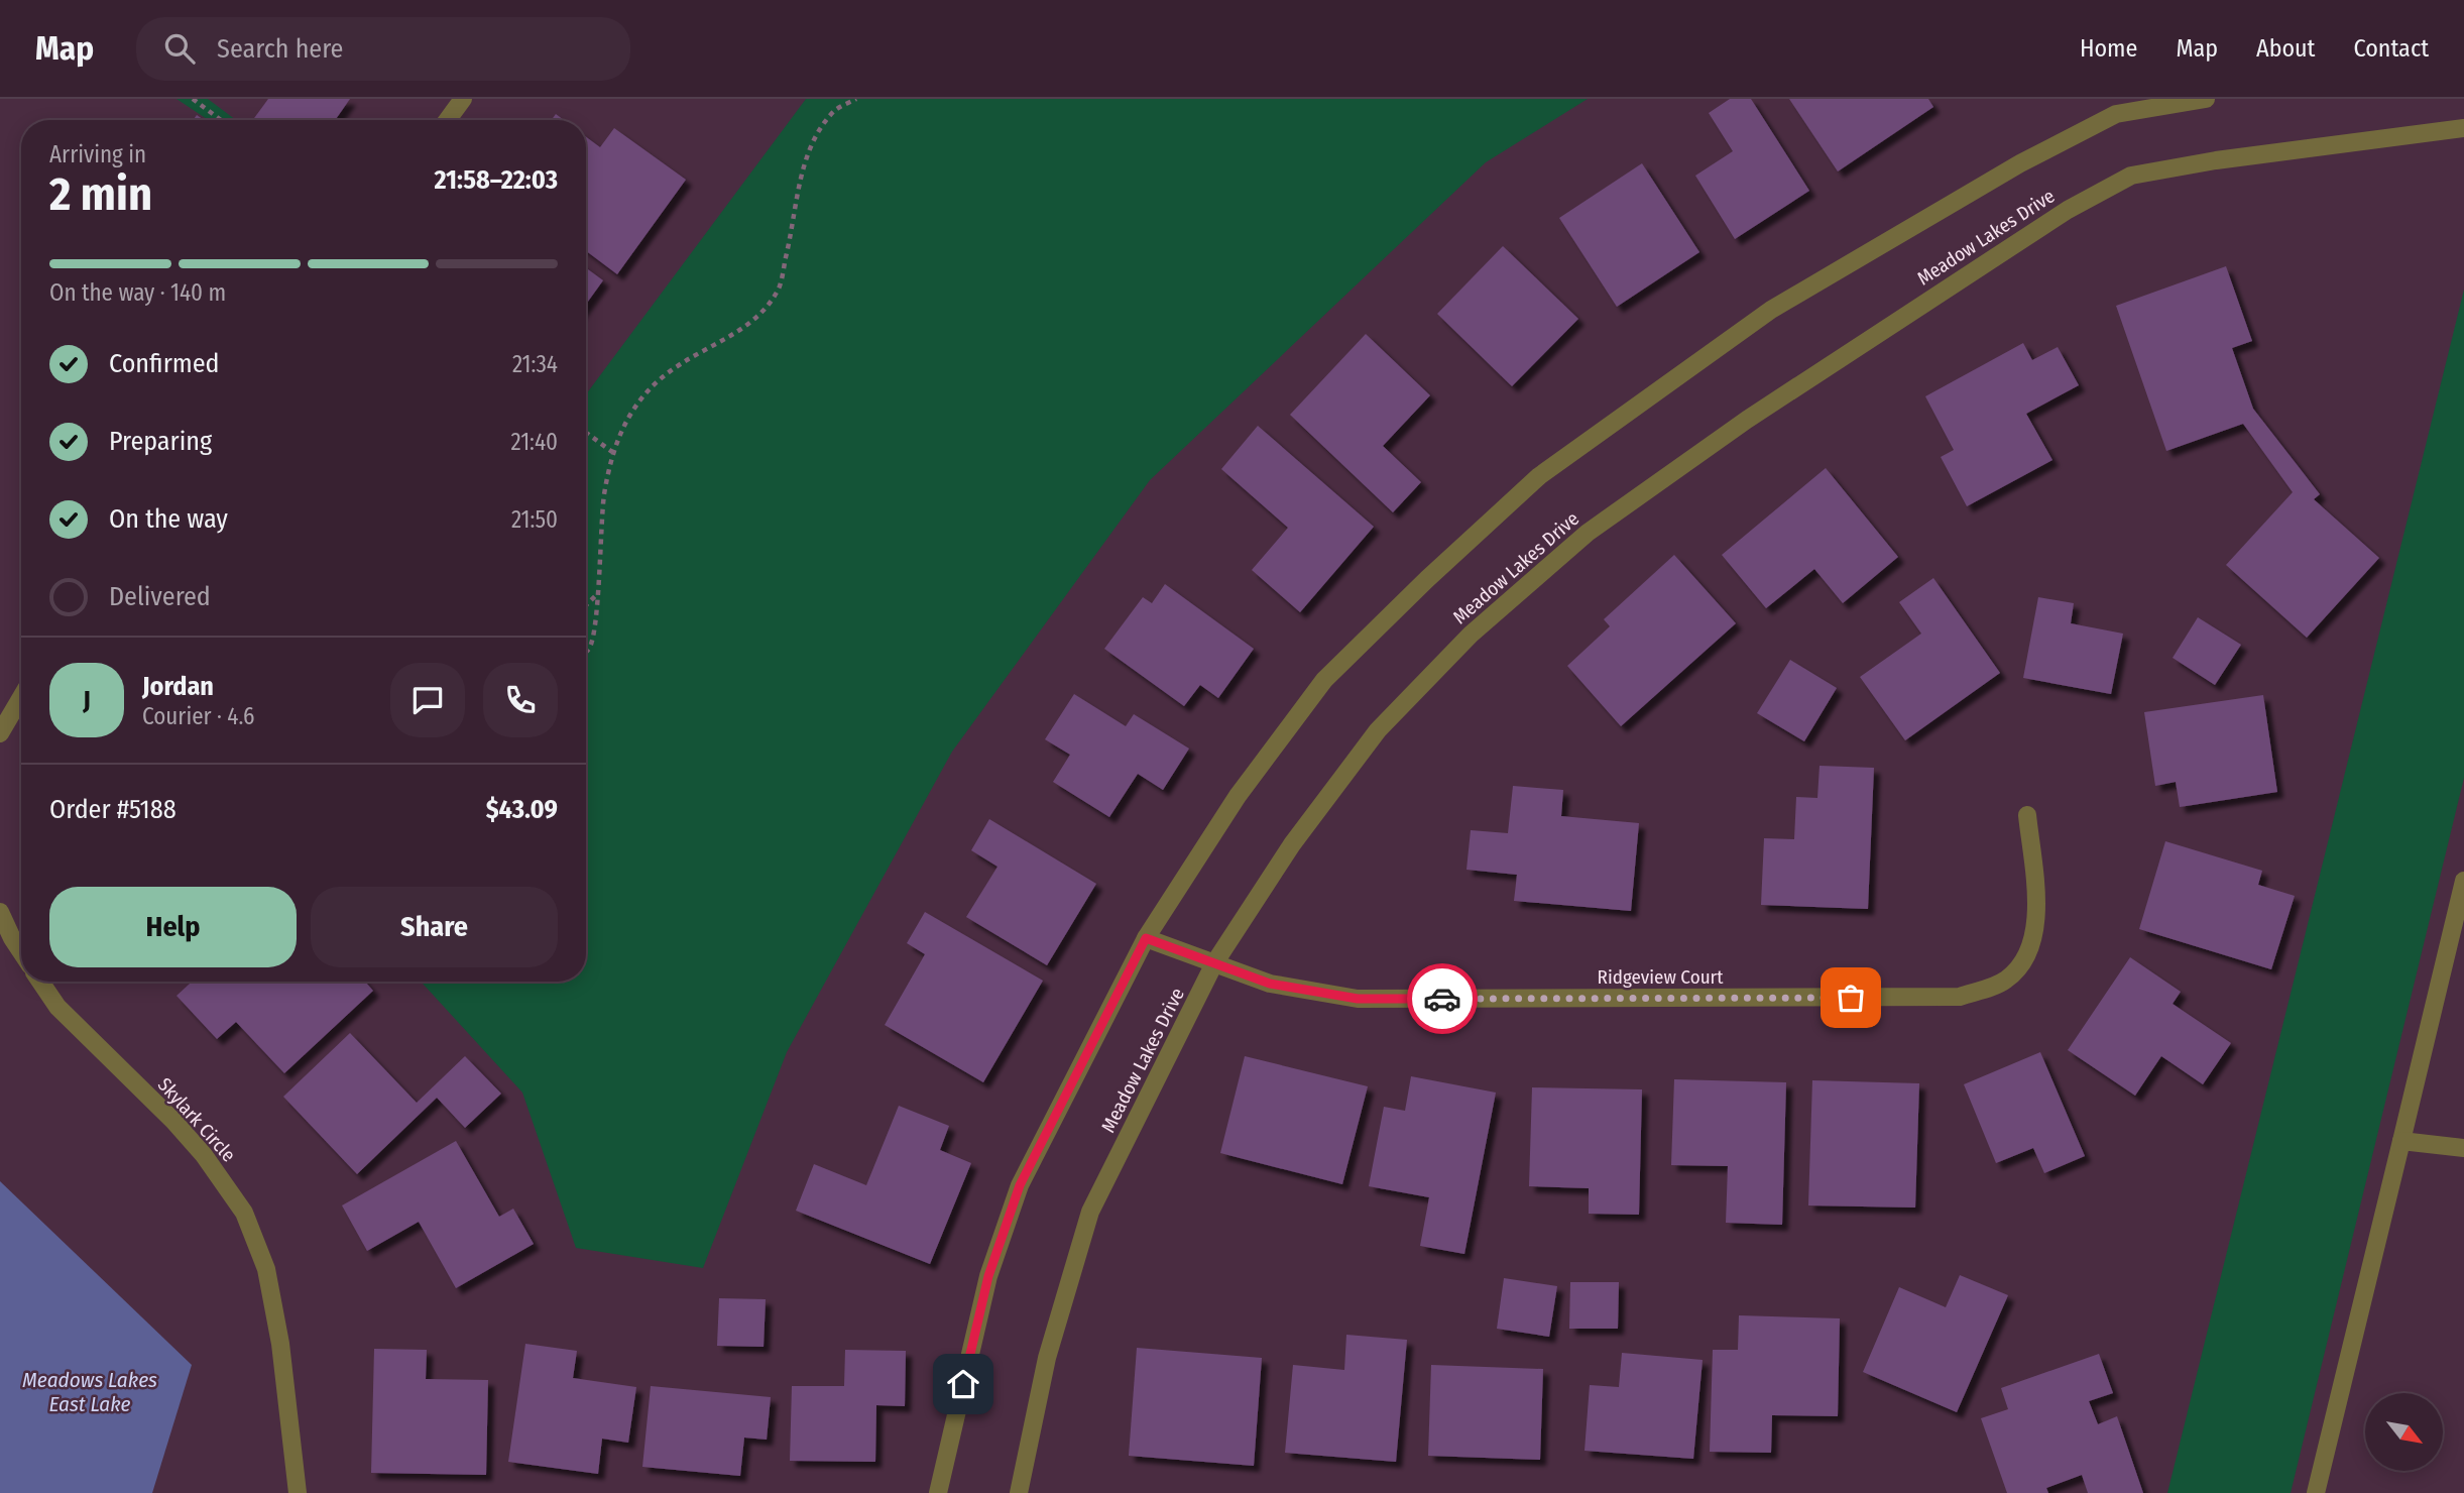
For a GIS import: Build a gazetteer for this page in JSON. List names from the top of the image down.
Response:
{
  "streets": {
    "street": ["Meadow Lakes Drive", "Ridgeview Court", "Skylark Circle"]
  },
  "crossings": [
    ["Meadow Lakes Drive", "Ridgeview Court"]
  ],
  "water": ["Meadows Lakes East Lake"],
  "north": "bottom right",
  "page": {
    "header": "Map",
    "search": "Search here",
    "nav": [
      "Home",
      "Map",
      "About",
      "Contact"
    ],
    "heading": ["2 min", "Arriving in", "21:58–22:03"],
    "panel": [
      "Jordan",
      "Courier · 4.6",
      "Order #5188",
      "$43.09"
    ],
    "bar": "On the way · 140 m",
    "list": [
      ["Confirmed", "21:34"],
      ["Preparing", "21:40"],
      ["On the way", "21:50"],
      "Delivered"
    ],
    "round": "J",
    "buttons": ["Help", "Share"]
  }
}
